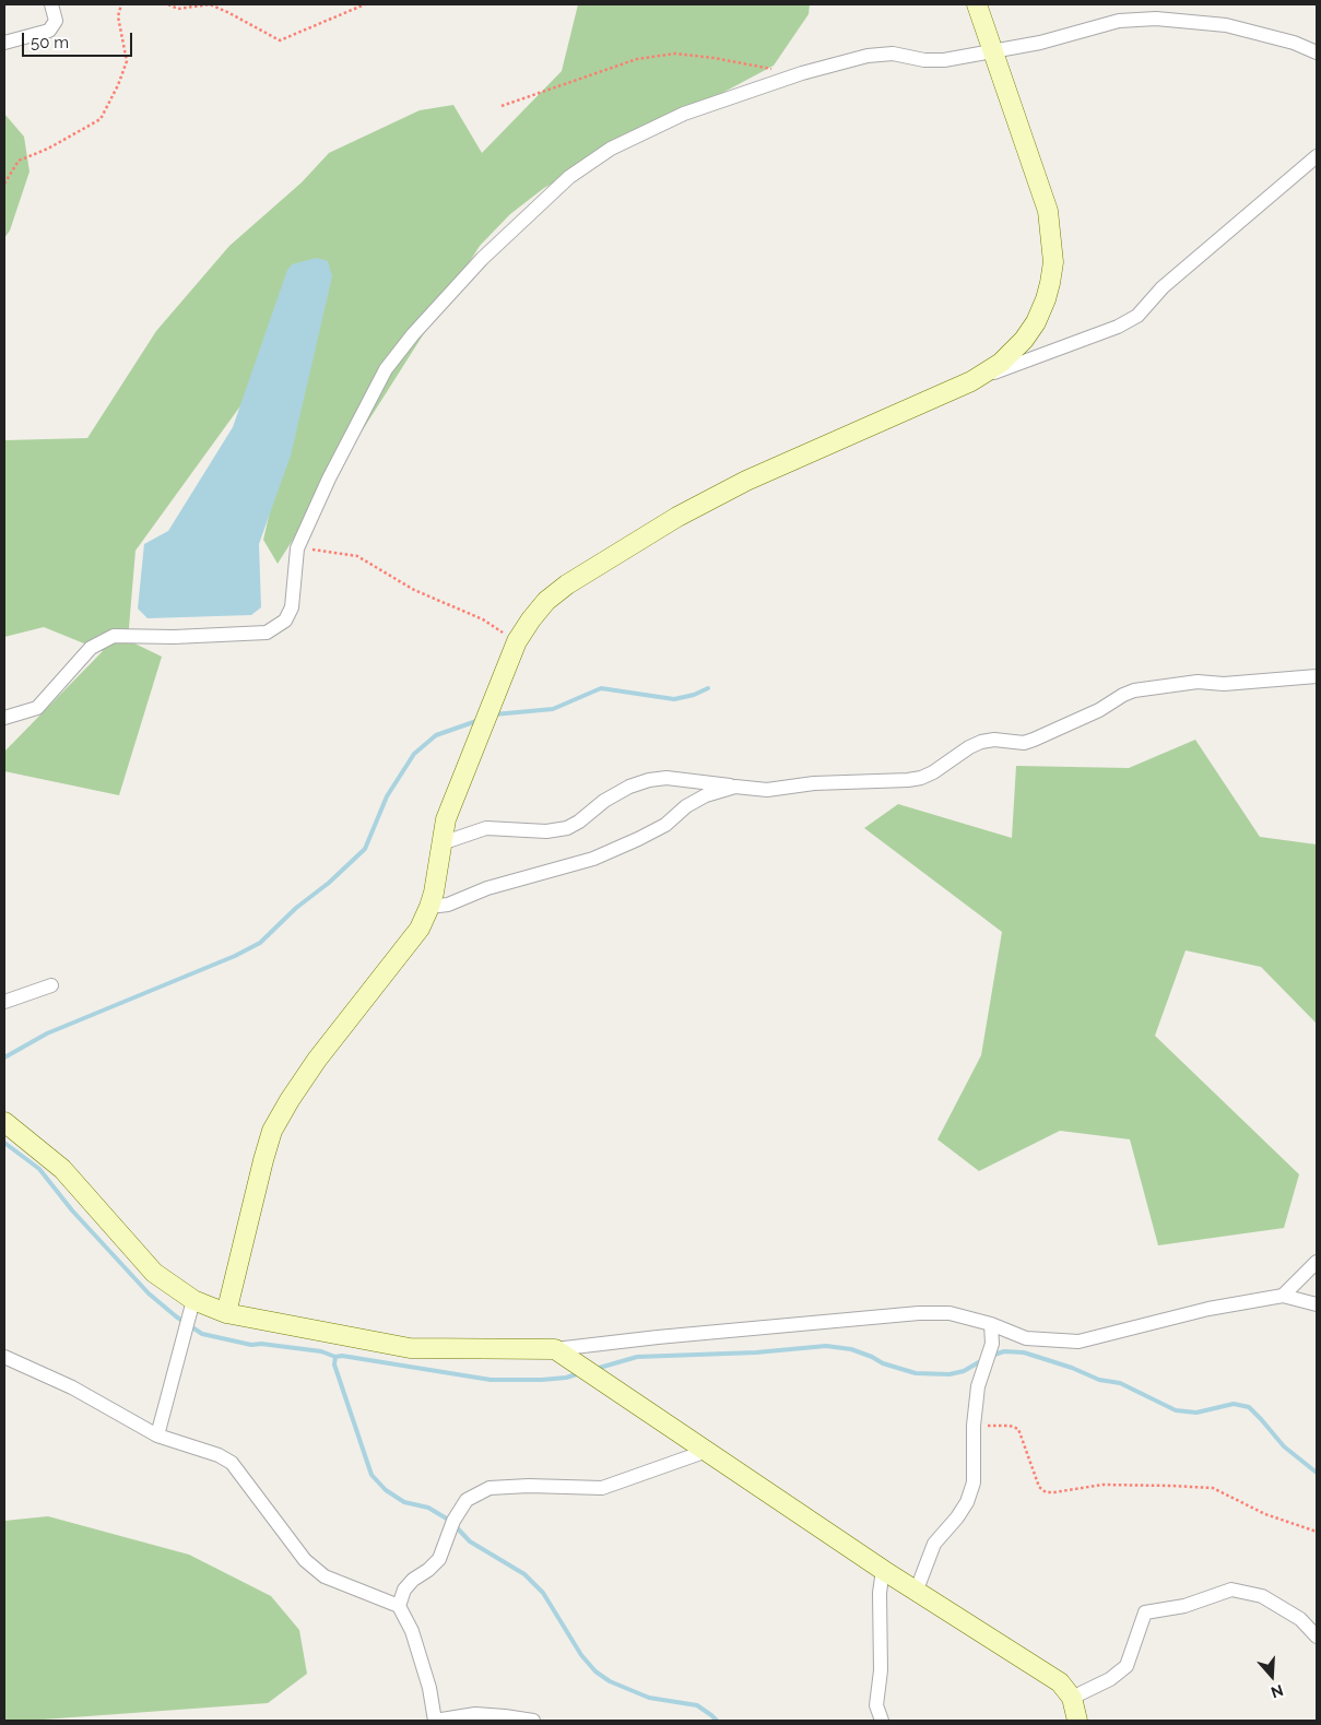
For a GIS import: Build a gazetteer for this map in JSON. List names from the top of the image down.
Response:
{
  "scale_bar": "50 m",
  "north": "bottom"
}
